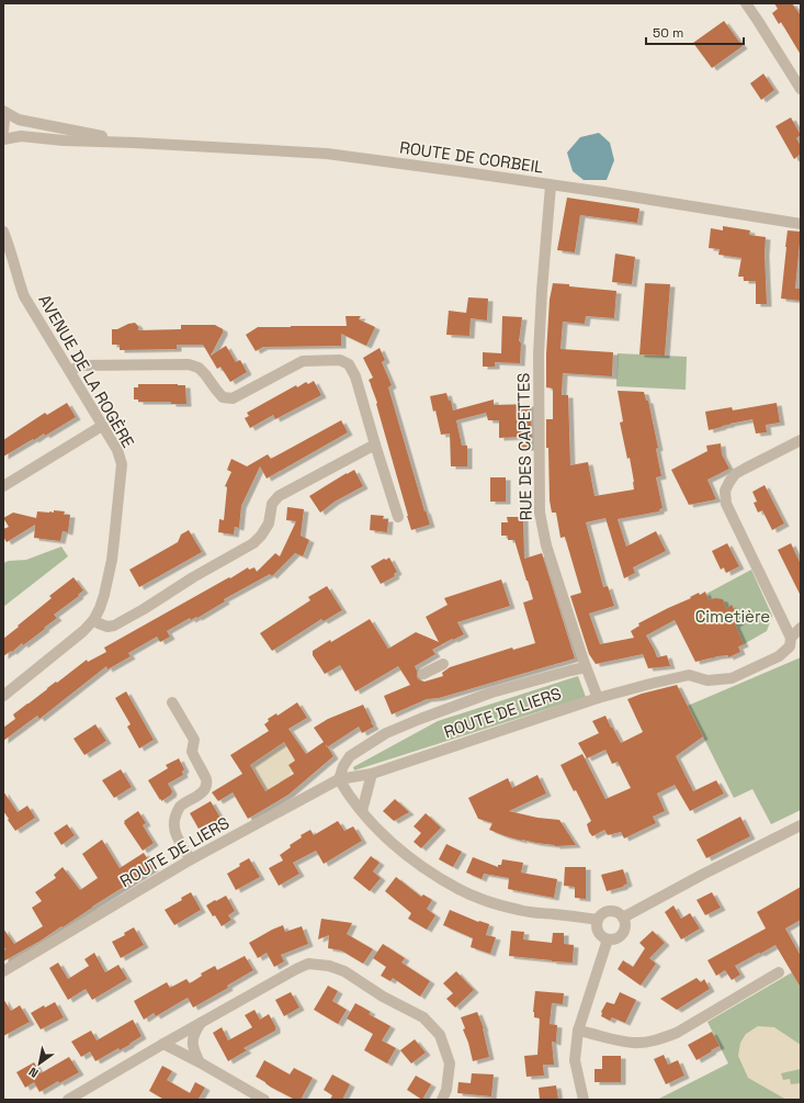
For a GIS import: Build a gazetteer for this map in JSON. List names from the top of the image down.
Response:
{
  "streets": {
    "street": [
      "ROUTE DE CORBEIL",
      "AVENUE DE LA ROGÈRE",
      "RUE DES CAPETTES",
      "ROUTE DE LIERS"
    ]
  },
  "crossings": [
    ["ROUTE DE CORBEIL", "RUE DES CAPETTES"],
    ["RUE DES CAPETTES", "ROUTE DE LIERS"]
  ],
  "parks": ["Cimetière"],
  "scale_bar": "50 m",
  "north": "bottom left"
}
